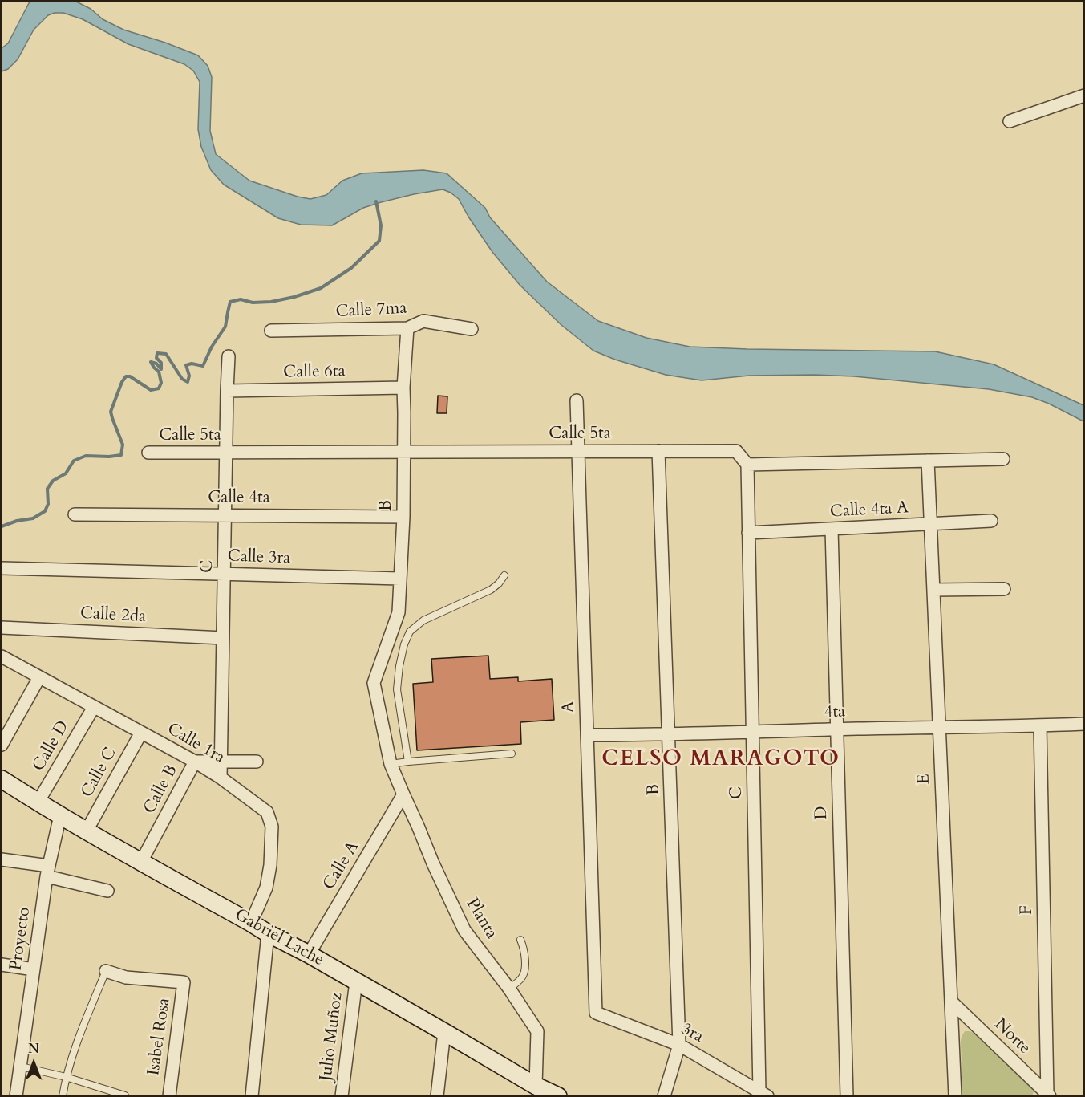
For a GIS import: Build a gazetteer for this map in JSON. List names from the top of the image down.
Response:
{
  "streets": {
    "street": [
      "Calle 7ma",
      "Calle 6ta",
      "Calle 5ta",
      "Calle 4ta",
      "B",
      "Calle 4ta A",
      "Calle 3ra",
      "C",
      "Calle 2da",
      "A",
      "4ta",
      "Calle 1ra",
      "Calle D",
      "Calle C",
      "E",
      "Calle B",
      "D",
      "Calle A",
      "F",
      "Planta",
      "Gabriel Lache",
      "Proyecto",
      "3ra",
      "Isabel Rosa",
      "Julio Muñoz",
      "Norte"
    ]
  },
  "crossings": [
    ["Calle 7ma", "B"],
    ["Calle 6ta", "B"],
    ["Calle 6ta", "C"],
    ["Calle 5ta", "B"],
    ["Calle 5ta", "C"],
    ["Calle 5ta", "A"],
    ["Calle 4ta", "B"],
    ["Calle 4ta", "C"],
    ["B", "Calle 3ra"],
    ["B", "4ta"],
    ["B", "Planta"],
    ["B", "3ra"],
    ["Calle 4ta A", "C"],
    ["Calle 4ta A", "E"],
    ["Calle 4ta A", "D"],
    ["Calle 3ra", "C"],
    ["C", "Calle 2da"],
    ["C", "4ta"],
    ["C", "Calle 1ra"],
    ["C", "Calle B"],
    ["C", "3ra"],
    ["A", "4ta"],
    ["A", "3ra"],
    ["4ta", "E"],
    ["4ta", "D"],
    ["4ta", "F"],
    ["Calle 1ra", "Calle D"],
    ["Calle 1ra", "Calle C"],
    ["Calle 1ra", "Calle B"],
    ["Calle 1ra", "Gabriel Lache"],
    ["Calle D", "Gabriel Lache"],
    ["Calle C", "Gabriel Lache"],
    ["E", "Norte"],
    ["Calle B", "Gabriel Lache"],
    ["Calle A", "Planta"],
    ["Calle A", "Gabriel Lache"],
    ["F", "Norte"],
    ["Planta", "Gabriel Lache"],
    ["Gabriel Lache", "Proyecto"],
    ["Gabriel Lache", "Julio Muñoz"]
  ],
  "districts": ["CELSO MARAGOTO"],
  "north": "top"
}
